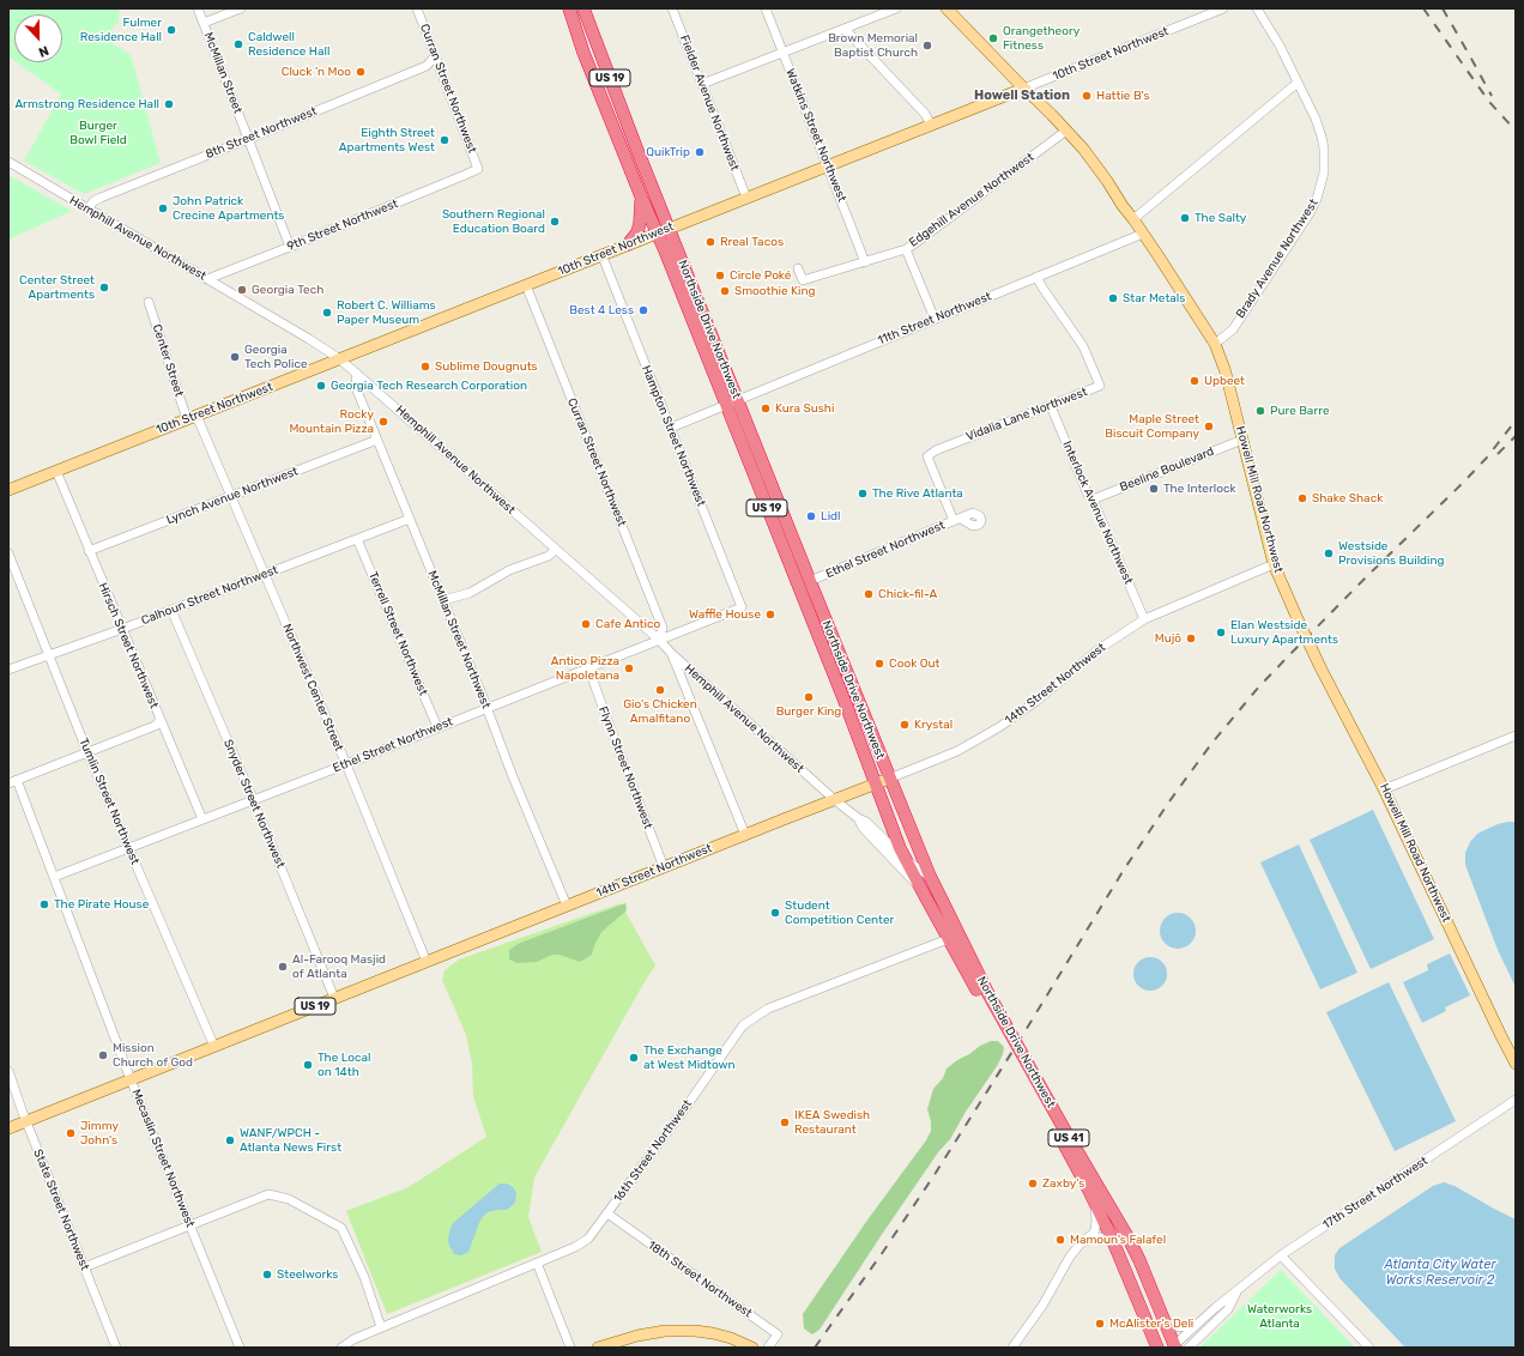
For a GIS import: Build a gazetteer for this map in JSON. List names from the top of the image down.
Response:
{
  "streets": {
    "highway": ["US 19", "Northside Drive Northwest", "US 41"],
    "main road": ["10th Street Northwest", "Howell Mill Road Northwest", "14th Street Northwest"],
    "street": [
      "McMillan Street",
      "Curran Street Northwest",
      "Fielder Avenue Northwest",
      "8th Street Northwest",
      "Watkins Street Northwest",
      "Edgehill Avenue Northwest",
      "9th Street Northwest",
      "Hemphill Avenue Northwest",
      "Brady Avenue Northwest",
      "11th Street Northwest",
      "Center Street",
      "Vidalia Lane Northwest",
      "Hampton Street Northwest",
      "Beeline Boulevard",
      "Lynch Avenue Northwest",
      "Interlock Avenue Northwest",
      "Ethel Street Northwest",
      "Calhoun Street Northwest",
      "Terrell Street Northwest",
      "McMillan Street Northwest",
      "Hirsch Street Northwest",
      "Northwest Center Street",
      "Flynn Street Northwest",
      "Tumlin Street Northwest",
      "Snyder Street Northwest",
      "16th Street Northwest",
      "Mecaslin Street Northwest",
      "17th Street Northwest",
      "State Street Northwest",
      "18th Street Northwest"
    ]
  },
  "crossings": [
    ["10th Street Northwest", "Curran Street Northwest"],
    ["10th Street Northwest", "Fielder Avenue Northwest"],
    ["10th Street Northwest", "Watkins Street Northwest"],
    ["10th Street Northwest", "Hemphill Avenue Northwest"],
    ["10th Street Northwest", "Northside Drive Northwest"],
    ["10th Street Northwest", "Center Street"],
    ["10th Street Northwest", "Hampton Street Northwest"],
    ["10th Street Northwest", "Howell Mill Road Northwest"],
    ["10th Street Northwest", "Hirsch Street Northwest"],
    ["10th Street Northwest", "Northwest Center Street"],
    ["McMillan Street", "8th Street Northwest"],
    ["Curran Street Northwest", "8th Street Northwest"],
    ["Curran Street Northwest", "9th Street Northwest"],
    ["Curran Street Northwest", "Hemphill Avenue Northwest"],
    ["Curran Street Northwest", "Ethel Street Northwest"],
    ["8th Street Northwest", "Hemphill Avenue Northwest"],
    ["Watkins Street Northwest", "Edgehill Avenue Northwest"],
    ["Edgehill Avenue Northwest", "Howell Mill Road Northwest"],
    ["9th Street Northwest", "Hemphill Avenue Northwest"],
    ["Hemphill Avenue Northwest", "Northside Drive Northwest"],
    ["Hemphill Avenue Northwest", "Ethel Street Northwest"],
    ["Hemphill Avenue Northwest", "McMillan Street Northwest"],
    ["Hemphill Avenue Northwest", "14th Street Northwest"],
    ["Brady Avenue Northwest", "Howell Mill Road Northwest"],
    ["11th Street Northwest", "Northside Drive Northwest"],
    ["11th Street Northwest", "Vidalia Lane Northwest"],
    ["11th Street Northwest", "Hampton Street Northwest"],
    ["11th Street Northwest", "Howell Mill Road Northwest"],
    ["Northside Drive Northwest", "Ethel Street Northwest"],
    ["Northside Drive Northwest", "14th Street Northwest"],
    ["Northside Drive Northwest", "16th Street Northwest"],
    ["Northside Drive Northwest", "17th Street Northwest"],
    ["Center Street", "Northwest Center Street"],
    ["Vidalia Lane Northwest", "Interlock Avenue Northwest"],
    ["Vidalia Lane Northwest", "Ethel Street Northwest"],
    ["Hampton Street Northwest", "Ethel Street Northwest"],
    ["Beeline Boulevard", "Howell Mill Road Northwest"],
    ["Beeline Boulevard", "Interlock Avenue Northwest"],
    ["Lynch Avenue Northwest", "McMillan Street Northwest"],
    ["Lynch Avenue Northwest", "Hirsch Street Northwest"],
    ["Lynch Avenue Northwest", "Northwest Center Street"],
    ["Howell Mill Road Northwest", "14th Street Northwest"],
    ["Interlock Avenue Northwest", "14th Street Northwest"],
    ["Ethel Street Northwest", "Terrell Street Northwest"],
    ["Ethel Street Northwest", "McMillan Street Northwest"],
    ["Ethel Street Northwest", "Hirsch Street Northwest"],
    ["Ethel Street Northwest", "Northwest Center Street"],
    ["Ethel Street Northwest", "Flynn Street Northwest"],
    ["Ethel Street Northwest", "Tumlin Street Northwest"],
    ["Ethel Street Northwest", "Snyder Street Northwest"],
    ["Ethel Street Northwest", "Mecaslin Street Northwest"],
    ["Calhoun Street Northwest", "Terrell Street Northwest"],
    ["Calhoun Street Northwest", "McMillan Street Northwest"],
    ["Calhoun Street Northwest", "Hirsch Street Northwest"],
    ["Calhoun Street Northwest", "Northwest Center Street"],
    ["Calhoun Street Northwest", "Tumlin Street Northwest"],
    ["Calhoun Street Northwest", "Snyder Street Northwest"],
    ["McMillan Street Northwest", "14th Street Northwest"],
    ["14th Street Northwest", "Northwest Center Street"],
    ["14th Street Northwest", "Flynn Street Northwest"],
    ["14th Street Northwest", "Tumlin Street Northwest"],
    ["14th Street Northwest", "Snyder Street Northwest"],
    ["14th Street Northwest", "Mecaslin Street Northwest"],
    ["14th Street Northwest", "State Street Northwest"],
    ["16th Street Northwest", "18th Street Northwest"]
  ],
  "districts": ["Howell Station"],
  "water": ["Atlanta City Water Works Reservoir 2"],
  "parks": ["Burger Bowl Field", "Waterworks Atlanta"],
  "places": [
    "Fulmer Residence Hall",
    "Orangetheory Fitness",
    "Caldwell Residence Hall",
    "Brown Memorial Baptist Church",
    "Cluck 'n Moo",
    "Hattie B's",
    "Armstrong Residence Hall",
    "Eighth Street Apartments West",
    "QuikTrip",
    "John Patrick Crecine Apartments",
    "The Salty",
    "Southern Regional Education Board",
    "Rreal Tacos",
    "Circle Poké",
    "Center Street Apartments",
    "Georgia Tech",
    "Smoothie King",
    "Star Metals",
    "Best 4 Less",
    "Robert C. Williams Paper Museum",
    "Georgia Tech Police",
    "Sublime Dougnuts",
    "Upbeet",
    "Georgia Tech Research Corporation",
    "Kura Sushi",
    "Pure Barre",
    "Rocky Mountain Pizza",
    "Maple Street Biscuit Company",
    "The Interlock",
    "The Rive Atlanta",
    "Shake Shack",
    "Lidl",
    "Westside Provisions Building",
    "Chick-fil-A",
    "Waffle House",
    "Cafe Antico",
    "Elan Westside Luxury Apartments",
    "Mujō",
    "Cook Out",
    "Antico Pizza Napoletana",
    "Gio's Chicken Amalfitano",
    "Burger King",
    "Krystal",
    "The Pirate House",
    "Student Competition Center",
    "Al-Farooq Masjid of Atlanta",
    "Mission Church of God",
    "The Exchange at West Midtown",
    "The Local on 14th",
    "IKEA Swedish Restaurant",
    "Jimmy John's",
    "WANF/WPCH - Atlanta News First",
    "Zaxby's",
    "Mamoun's Falafel",
    "Steelworks",
    "McAlister's Deli"
  ],
  "north": "bottom"
}
